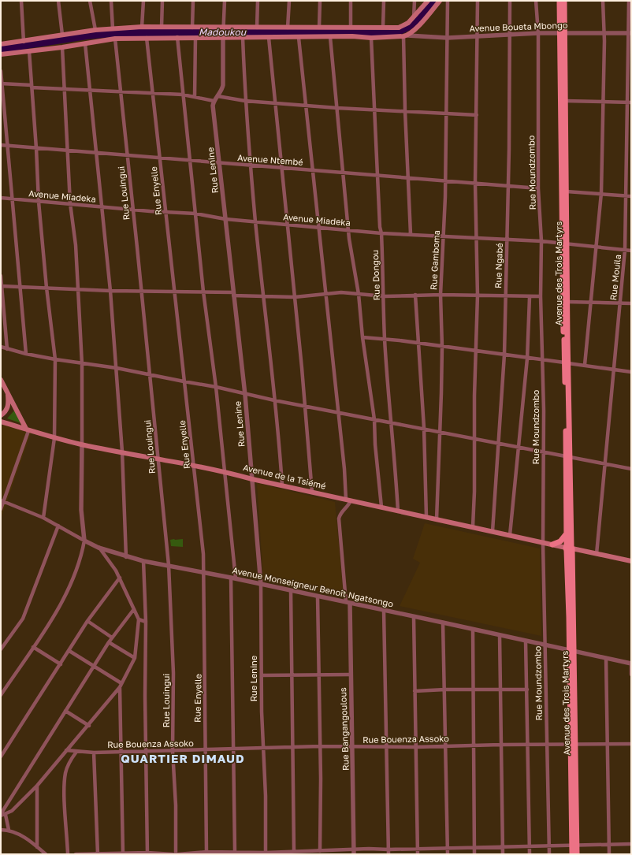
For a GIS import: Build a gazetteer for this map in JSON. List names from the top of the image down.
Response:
{
  "streets": {
    "main road": ["Avenue des Trois Martyrs", "Avenue de la Tsiémé"],
    "street": [
      "Avenue Boueta Mbongo",
      "Avenue Ntembé",
      "Rue Lenine",
      "Rue Moundzombo",
      "Rue Enyelle",
      "Rue Louingui",
      "Avenue Miadeka",
      "Rue Gamboma",
      "Rue Ngabé",
      "Rue Dongou",
      "Rue Mouila",
      "Avenue Monseigneur Benoît Ngatsongo",
      "Rue Bangangoulous",
      "Rue Bouenza Assoko"
    ]
  },
  "crossings": [
    ["Avenue Boueta Mbongo", "Rue Moundzombo"],
    ["Avenue Boueta Mbongo", "Rue Gamboma"],
    ["Avenue Boueta Mbongo", "Rue Ngabé"],
    ["Avenue Boueta Mbongo", "Avenue des Trois Martyrs"],
    ["Avenue Boueta Mbongo", "Rue Mouila"],
    ["Avenue Ntembé", "Rue Lenine"],
    ["Avenue Ntembé", "Rue Moundzombo"],
    ["Avenue Ntembé", "Rue Enyelle"],
    ["Avenue Ntembé", "Rue Louingui"],
    ["Avenue Ntembé", "Rue Gamboma"],
    ["Avenue Ntembé", "Rue Ngabé"],
    ["Avenue Ntembé", "Rue Dongou"],
    ["Rue Lenine", "Avenue Miadeka"],
    ["Rue Lenine", "Avenue de la Tsiémé"],
    ["Rue Lenine", "Avenue Monseigneur Benoît Ngatsongo"],
    ["Rue Lenine", "Rue Bouenza Assoko"],
    ["Rue Moundzombo", "Avenue Miadeka"],
    ["Rue Moundzombo", "Avenue de la Tsiémé"],
    ["Rue Moundzombo", "Avenue Monseigneur Benoît Ngatsongo"],
    ["Rue Moundzombo", "Rue Bouenza Assoko"],
    ["Rue Enyelle", "Avenue Miadeka"],
    ["Rue Enyelle", "Avenue de la Tsiémé"],
    ["Rue Enyelle", "Avenue Monseigneur Benoît Ngatsongo"],
    ["Rue Enyelle", "Rue Bouenza Assoko"],
    ["Rue Louingui", "Avenue Miadeka"],
    ["Rue Louingui", "Avenue de la Tsiémé"],
    ["Rue Louingui", "Avenue Monseigneur Benoît Ngatsongo"],
    ["Rue Louingui", "Rue Bouenza Assoko"],
    ["Avenue Miadeka", "Rue Gamboma"],
    ["Avenue Miadeka", "Rue Ngabé"],
    ["Avenue Miadeka", "Avenue des Trois Martyrs"],
    ["Avenue Miadeka", "Rue Dongou"],
    ["Avenue Miadeka", "Rue Mouila"],
    ["Rue Gamboma", "Avenue de la Tsiémé"],
    ["Rue Ngabé", "Avenue de la Tsiémé"],
    ["Avenue des Trois Martyrs", "Avenue de la Tsiémé"],
    ["Avenue des Trois Martyrs", "Avenue Monseigneur Benoît Ngatsongo"],
    ["Avenue des Trois Martyrs", "Rue Bouenza Assoko"],
    ["Rue Dongou", "Avenue de la Tsiémé"],
    ["Rue Mouila", "Avenue de la Tsiémé"],
    ["Avenue Monseigneur Benoît Ngatsongo", "Rue Bangangoulous"],
    ["Rue Bangangoulous", "Rue Bouenza Assoko"]
  ],
  "districts": ["QUARTIER DIMAUD"],
  "water": ["Madoukou"]
}
